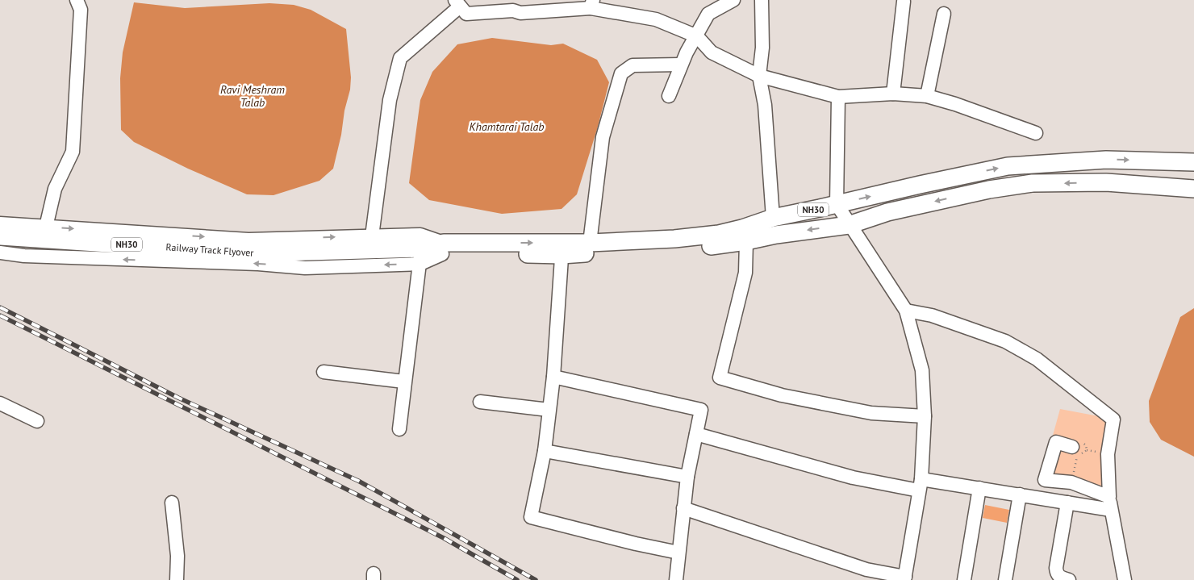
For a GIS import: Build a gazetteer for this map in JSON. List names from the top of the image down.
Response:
{
  "streets": {
    "main road": ["NH30", "Railway Track Flyover"]
  },
  "crossings": [
    ["NH30", "Railway Track Flyover"]
  ],
  "water": ["Ravi Meshram Talab", "Khamtarai Talab"]
}
